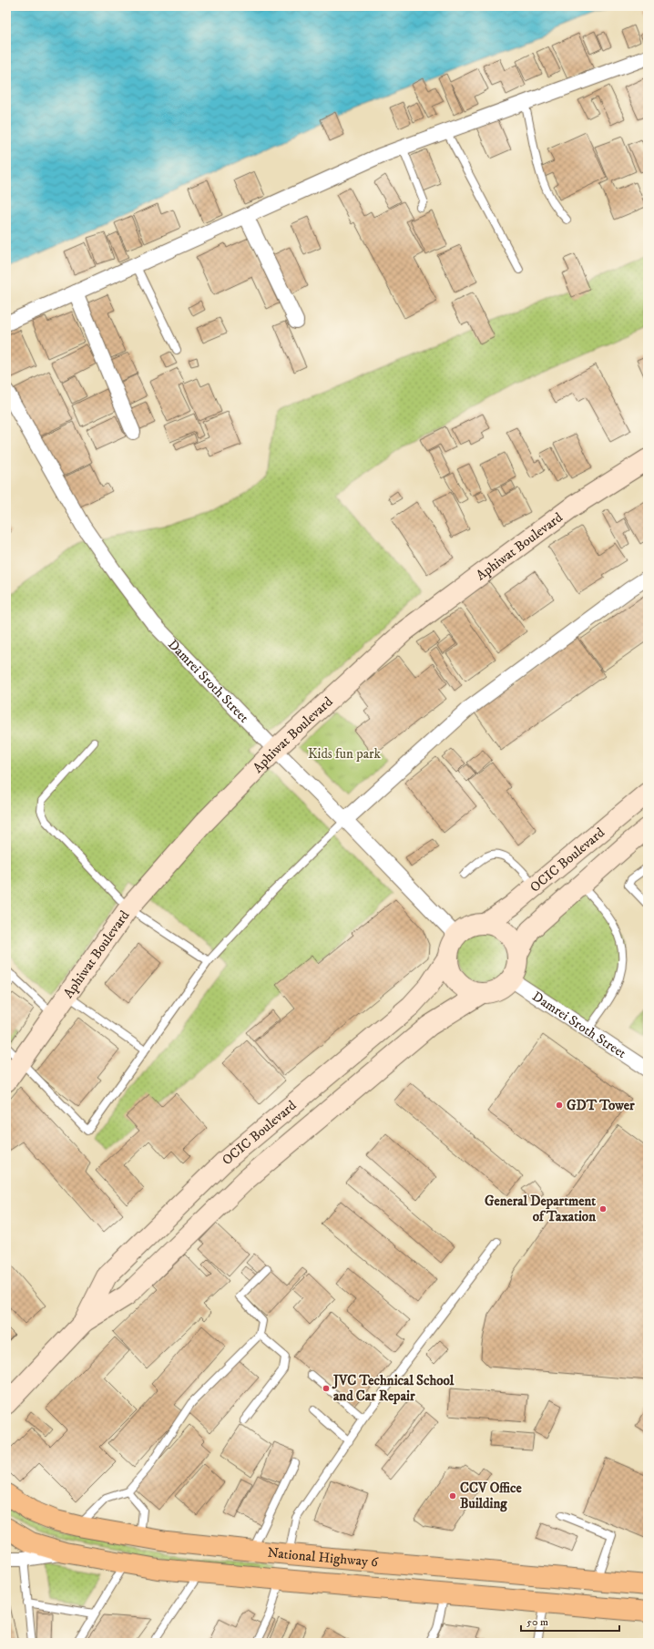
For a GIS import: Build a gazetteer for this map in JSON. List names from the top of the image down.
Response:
{
  "streets": {
    "highway": ["National Highway 6"],
    "street": ["Aphiwat Boulevard", "Damrei Sroth Street", "OCIC Boulevard"]
  },
  "crossings": [
    ["Aphiwat Boulevard", "Damrei Sroth Street"],
    ["Damrei Sroth Street", "OCIC Boulevard"]
  ],
  "parks": ["Kids fun park"],
  "places": [
    "GDT Tower",
    "General Department of Taxation",
    "JVC Technical School and Car Repair",
    "CCV Office Building"
  ],
  "scale_bar": "50 m"
}
